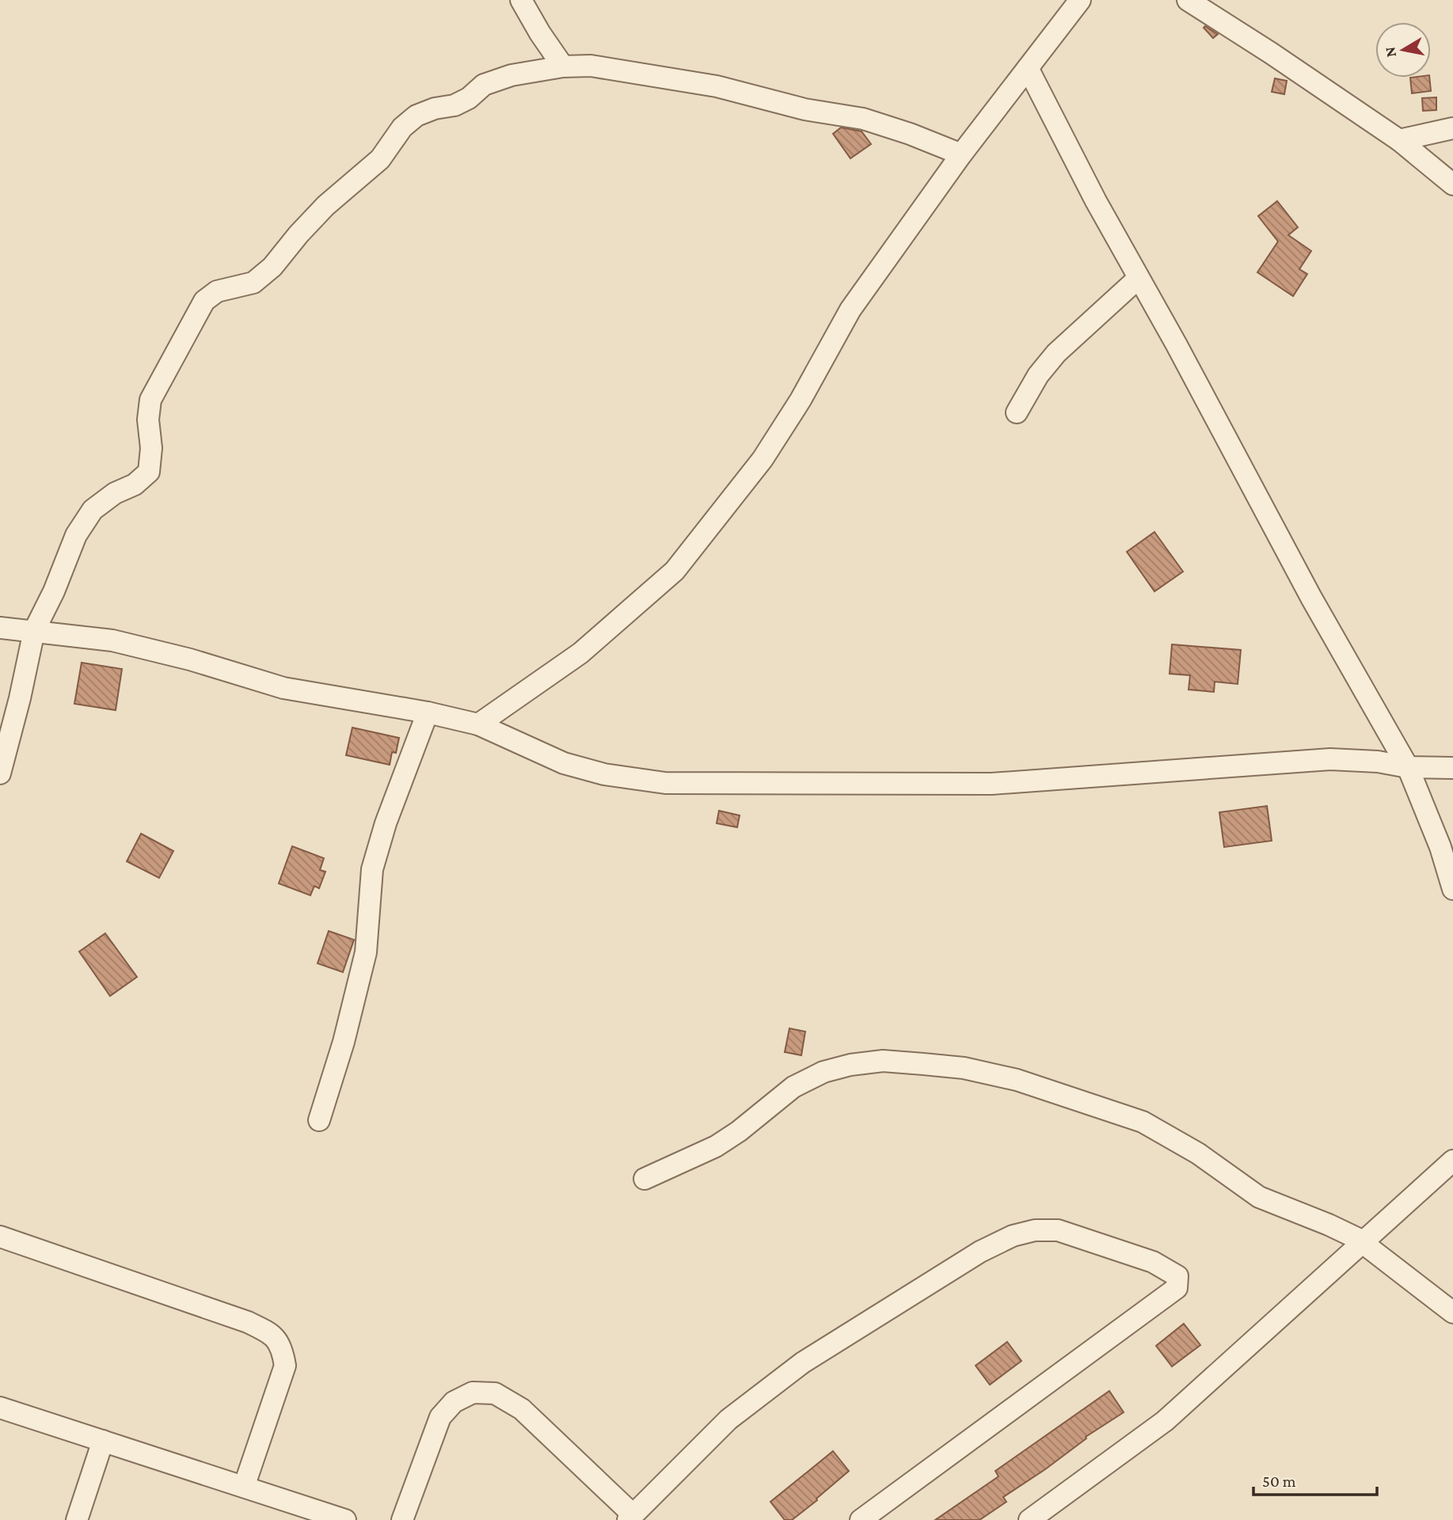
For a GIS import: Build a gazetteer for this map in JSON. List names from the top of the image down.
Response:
{
  "scale_bar": "50 m",
  "north": "left"
}
